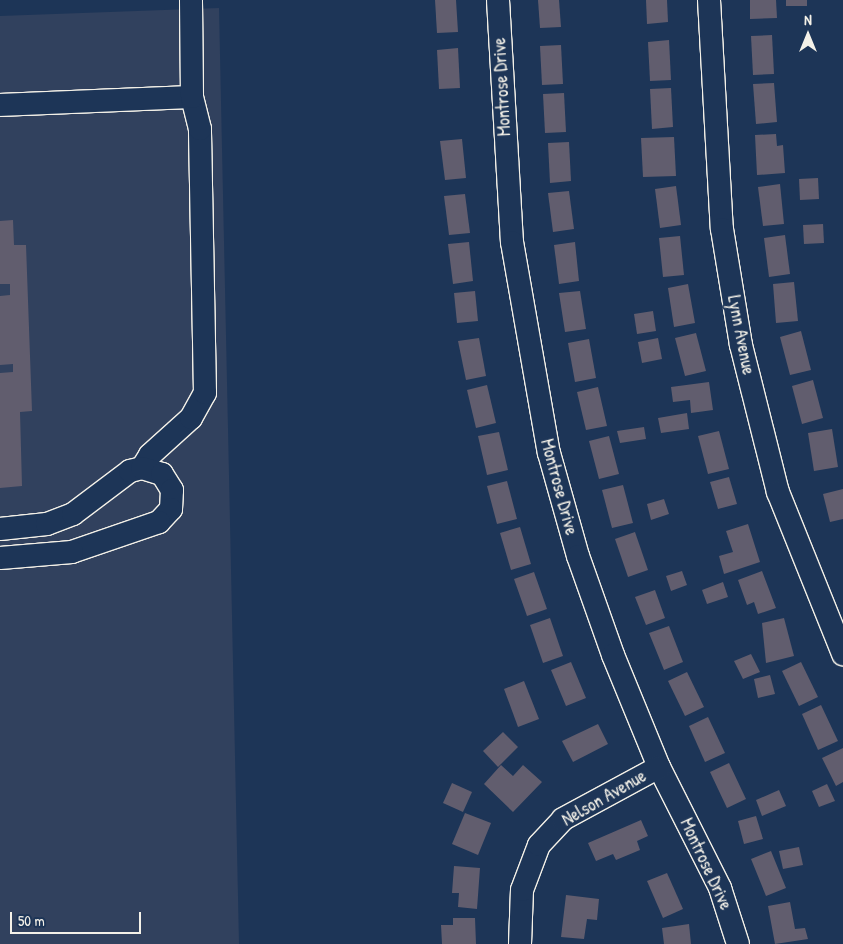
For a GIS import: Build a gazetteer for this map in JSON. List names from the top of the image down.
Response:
{
  "streets": {
    "street": ["Montrose Drive", "Lynn Avenue", "Nelson Avenue"]
  },
  "crossings": [
    ["Montrose Drive", "Nelson Avenue"]
  ],
  "scale_bar": "50 m",
  "north": "top"
}
